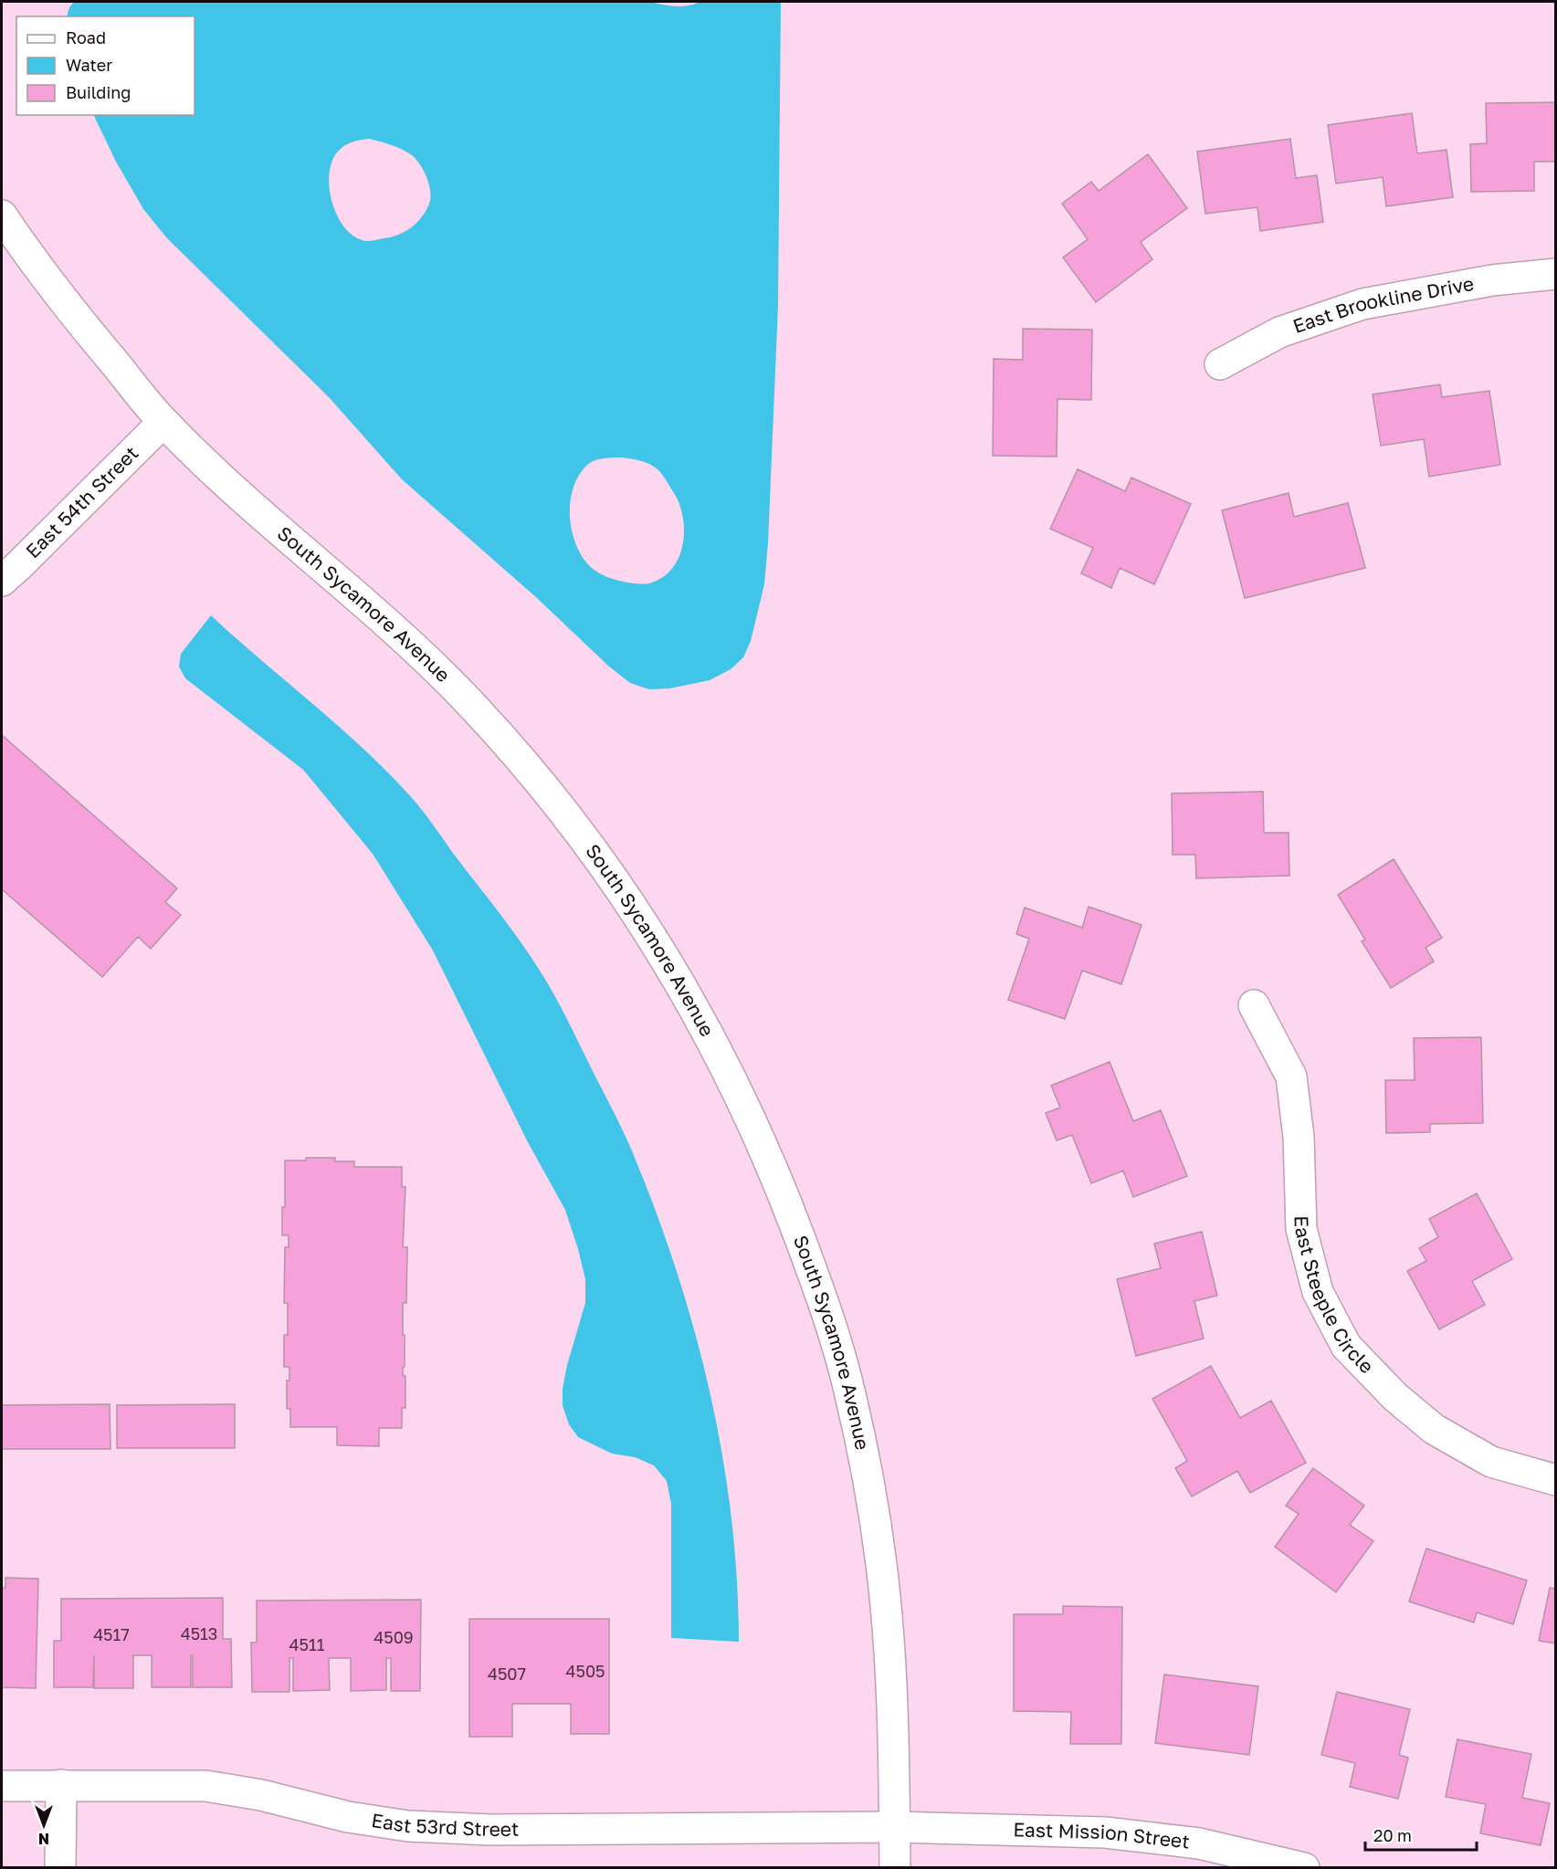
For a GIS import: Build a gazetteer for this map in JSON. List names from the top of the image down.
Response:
{
  "streets": {
    "street": [
      "East Brookline Drive",
      "East 54th Street",
      "South Sycamore Avenue",
      "East Steeple Circle",
      "East 53rd Street",
      "East Mission Street"
    ]
  },
  "crossings": [
    ["East 54th Street", "South Sycamore Avenue"],
    ["South Sycamore Avenue", "East 53rd Street"],
    ["South Sycamore Avenue", "East Mission Street"],
    ["East 53rd Street", "East Mission Street"]
  ],
  "house_numbers": [
    "4513",
    "4517",
    "4509",
    "4511",
    "4505",
    "4507"
  ],
  "legend": ["Road", "Water", "Building"],
  "scale_bar": "20 m",
  "north": "bottom"
}
